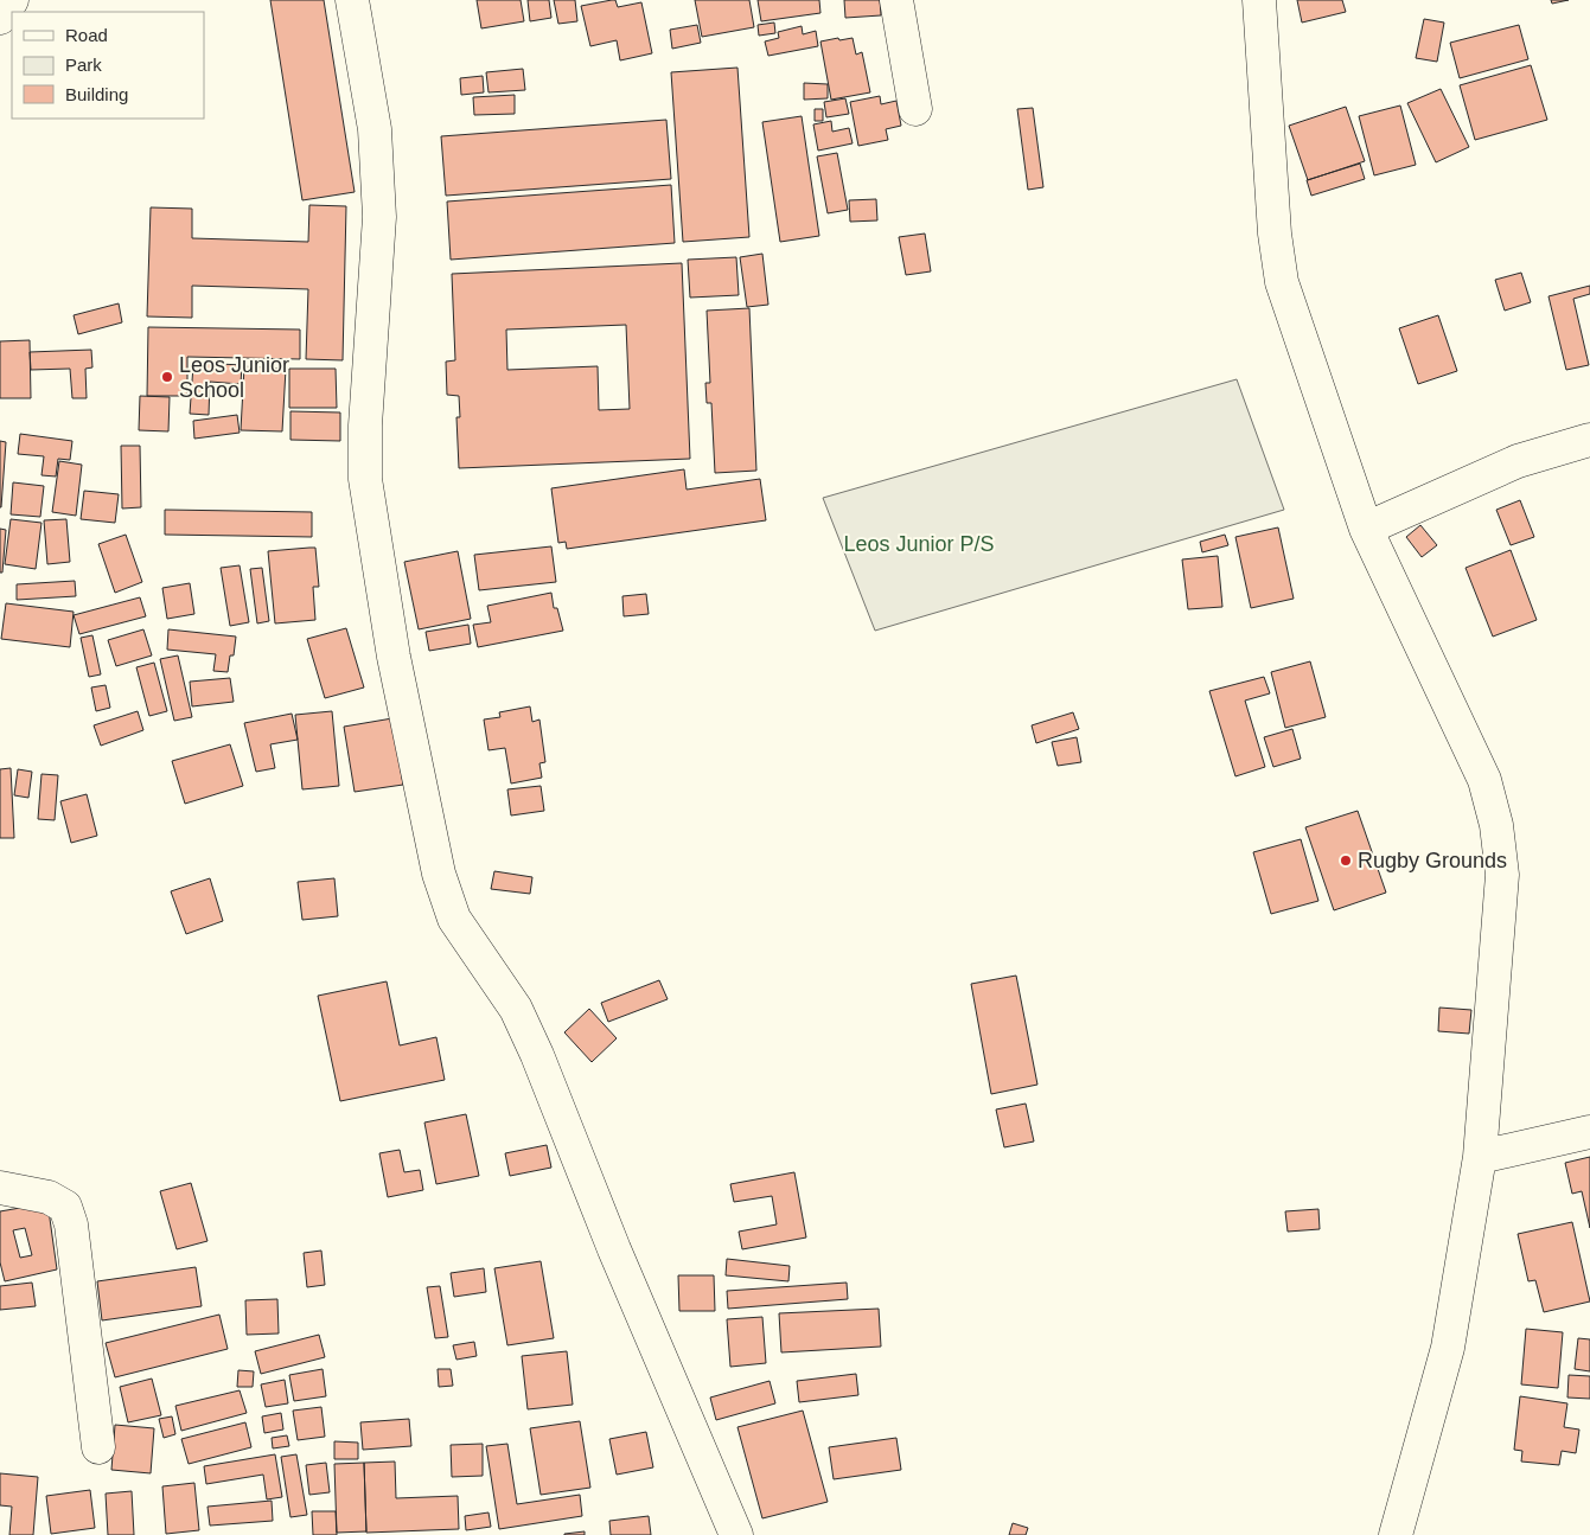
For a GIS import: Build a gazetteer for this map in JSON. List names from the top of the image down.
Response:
{
  "parks": ["Leos Junior P/S"],
  "places": ["Leos Junior School", "Rugby Grounds"],
  "legend": ["Road", "Park", "Building"]
}
